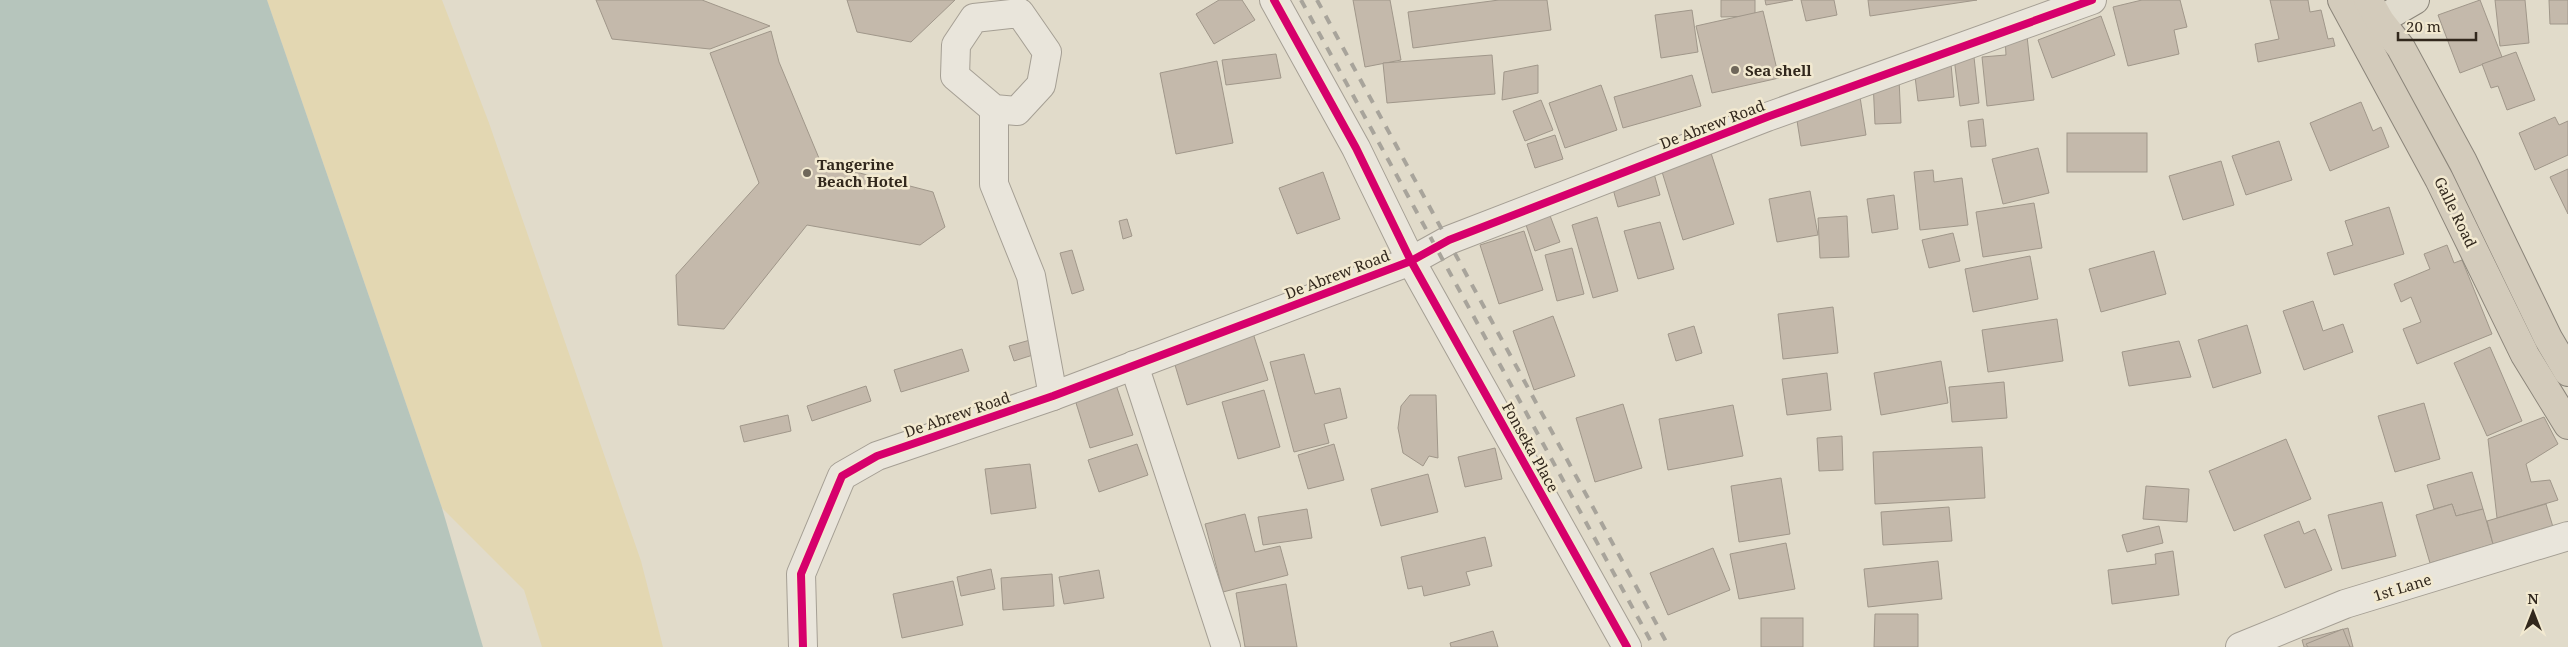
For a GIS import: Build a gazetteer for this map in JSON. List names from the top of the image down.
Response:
{
  "streets": {
    "highway": ["Galle Road"],
    "street": ["De Abrew Road", "Fonseka Place", "1st Lane"]
  },
  "crossings": [
    ["De Abrew Road", "Fonseka Place"]
  ],
  "places": ["Sea shell", "Tangerine Beach Hotel"],
  "scale_bar": "20 m",
  "north": "top"
}
